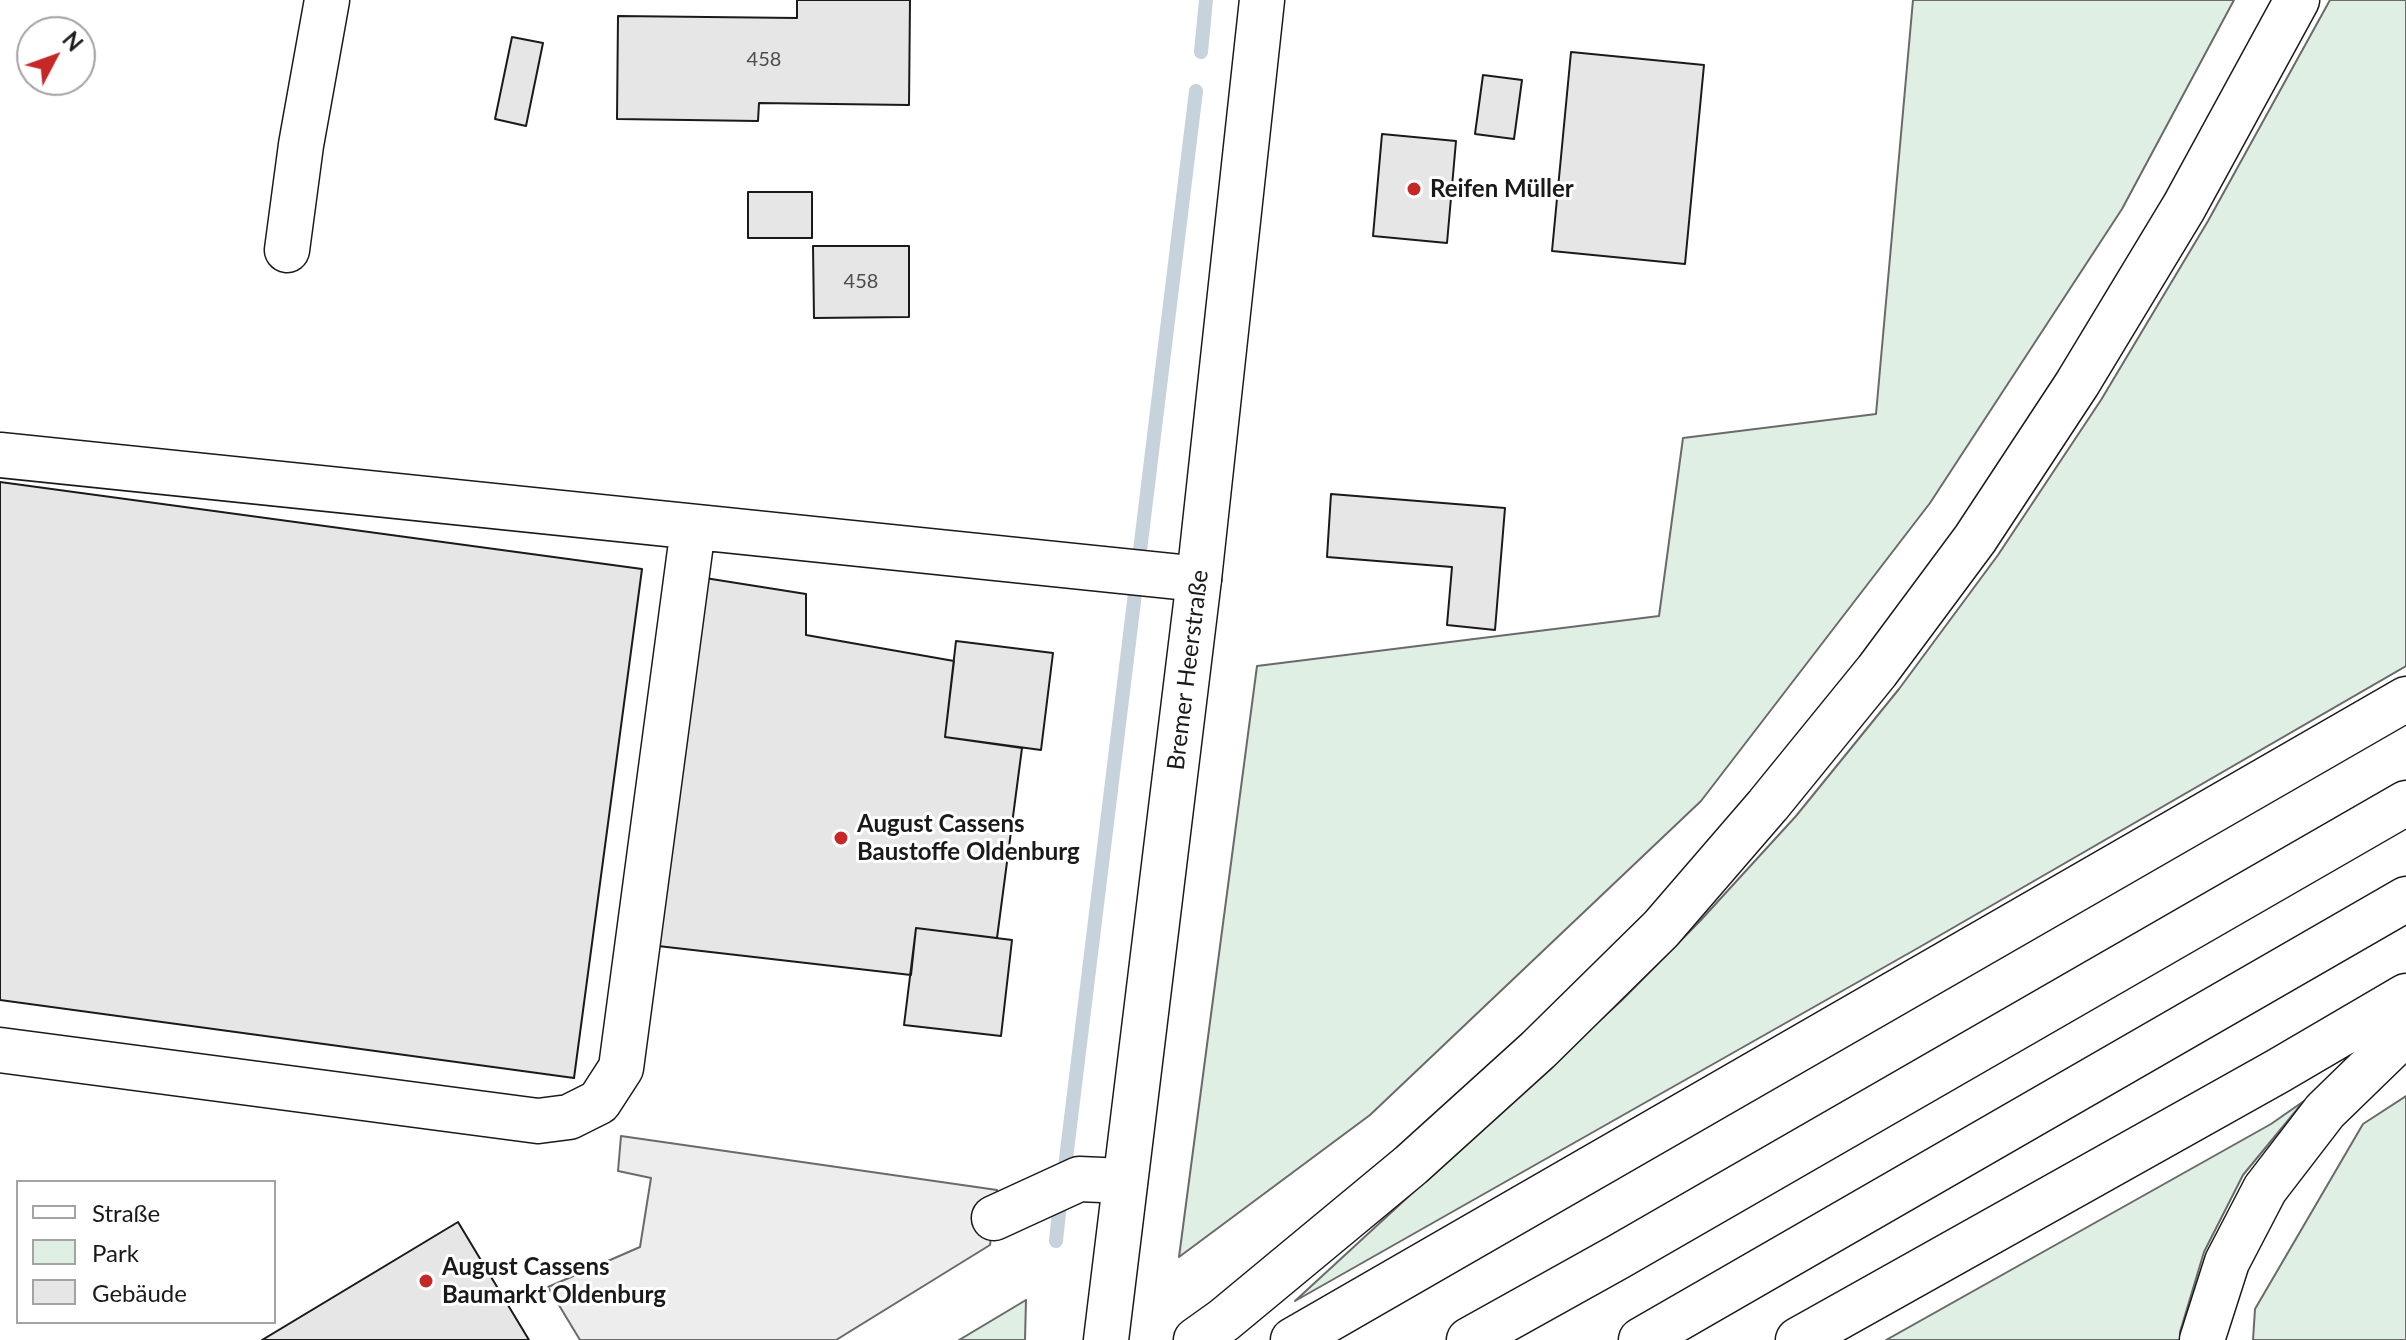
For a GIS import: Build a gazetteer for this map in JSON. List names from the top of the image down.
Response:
{
  "streets": {
    "main road": ["Bremer Heerstraße"]
  },
  "places": ["Reifen Müller", "August Cassens Baustoffe Oldenburg", "August Cassens Baumarkt Oldenburg"],
  "house_numbers": ["458", "458"],
  "legend": ["Straße", "Park", "Gebäude"],
  "north": "top right"
}
